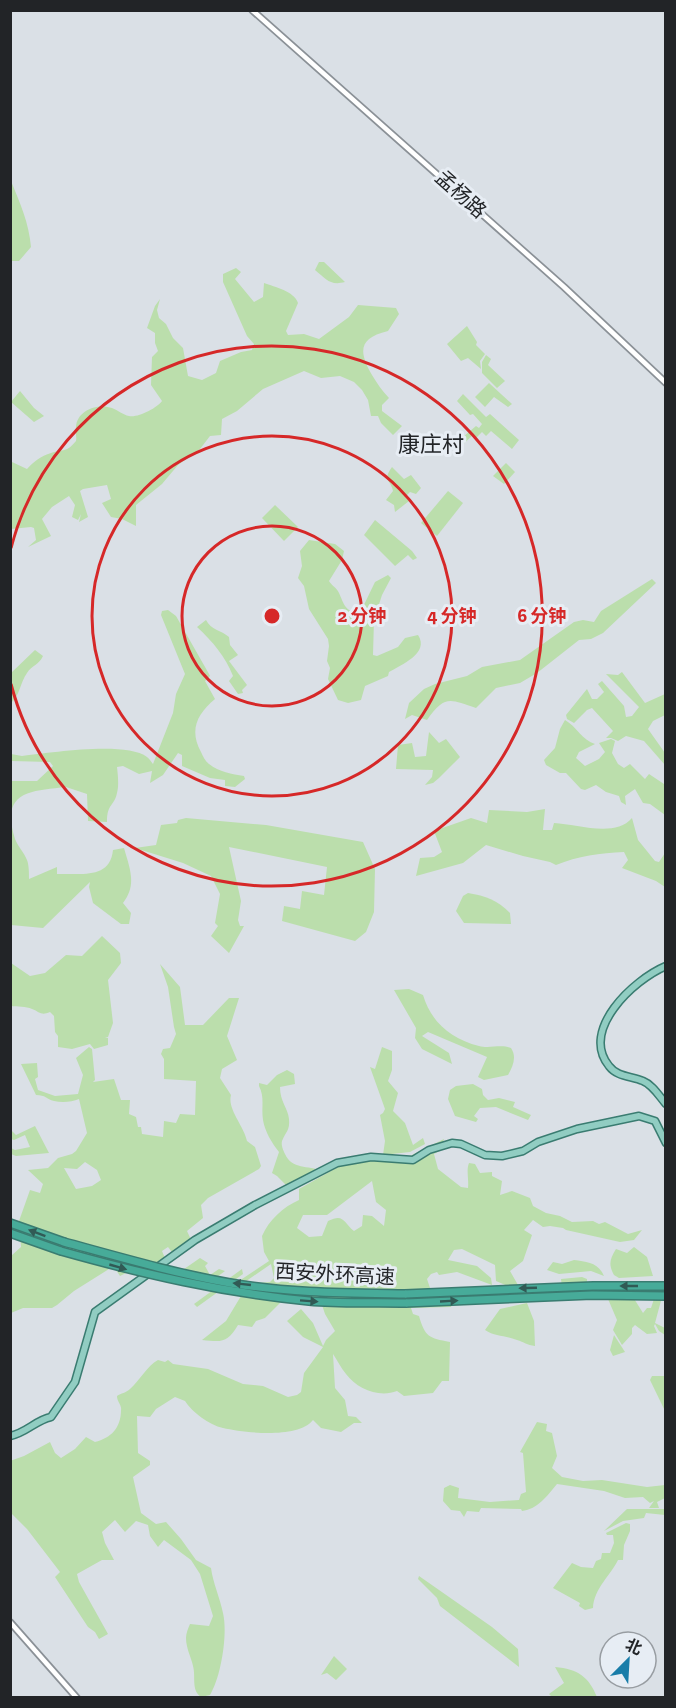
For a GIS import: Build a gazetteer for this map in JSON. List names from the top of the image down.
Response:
{
  "streets": {
    "highway": ["西安外环高速"],
    "street": ["孟杨路"]
  },
  "districts": ["康庄村"],
  "north": "top right",
  "rings": ["2 分钟", "4 分钟", "6 分钟"]
}
